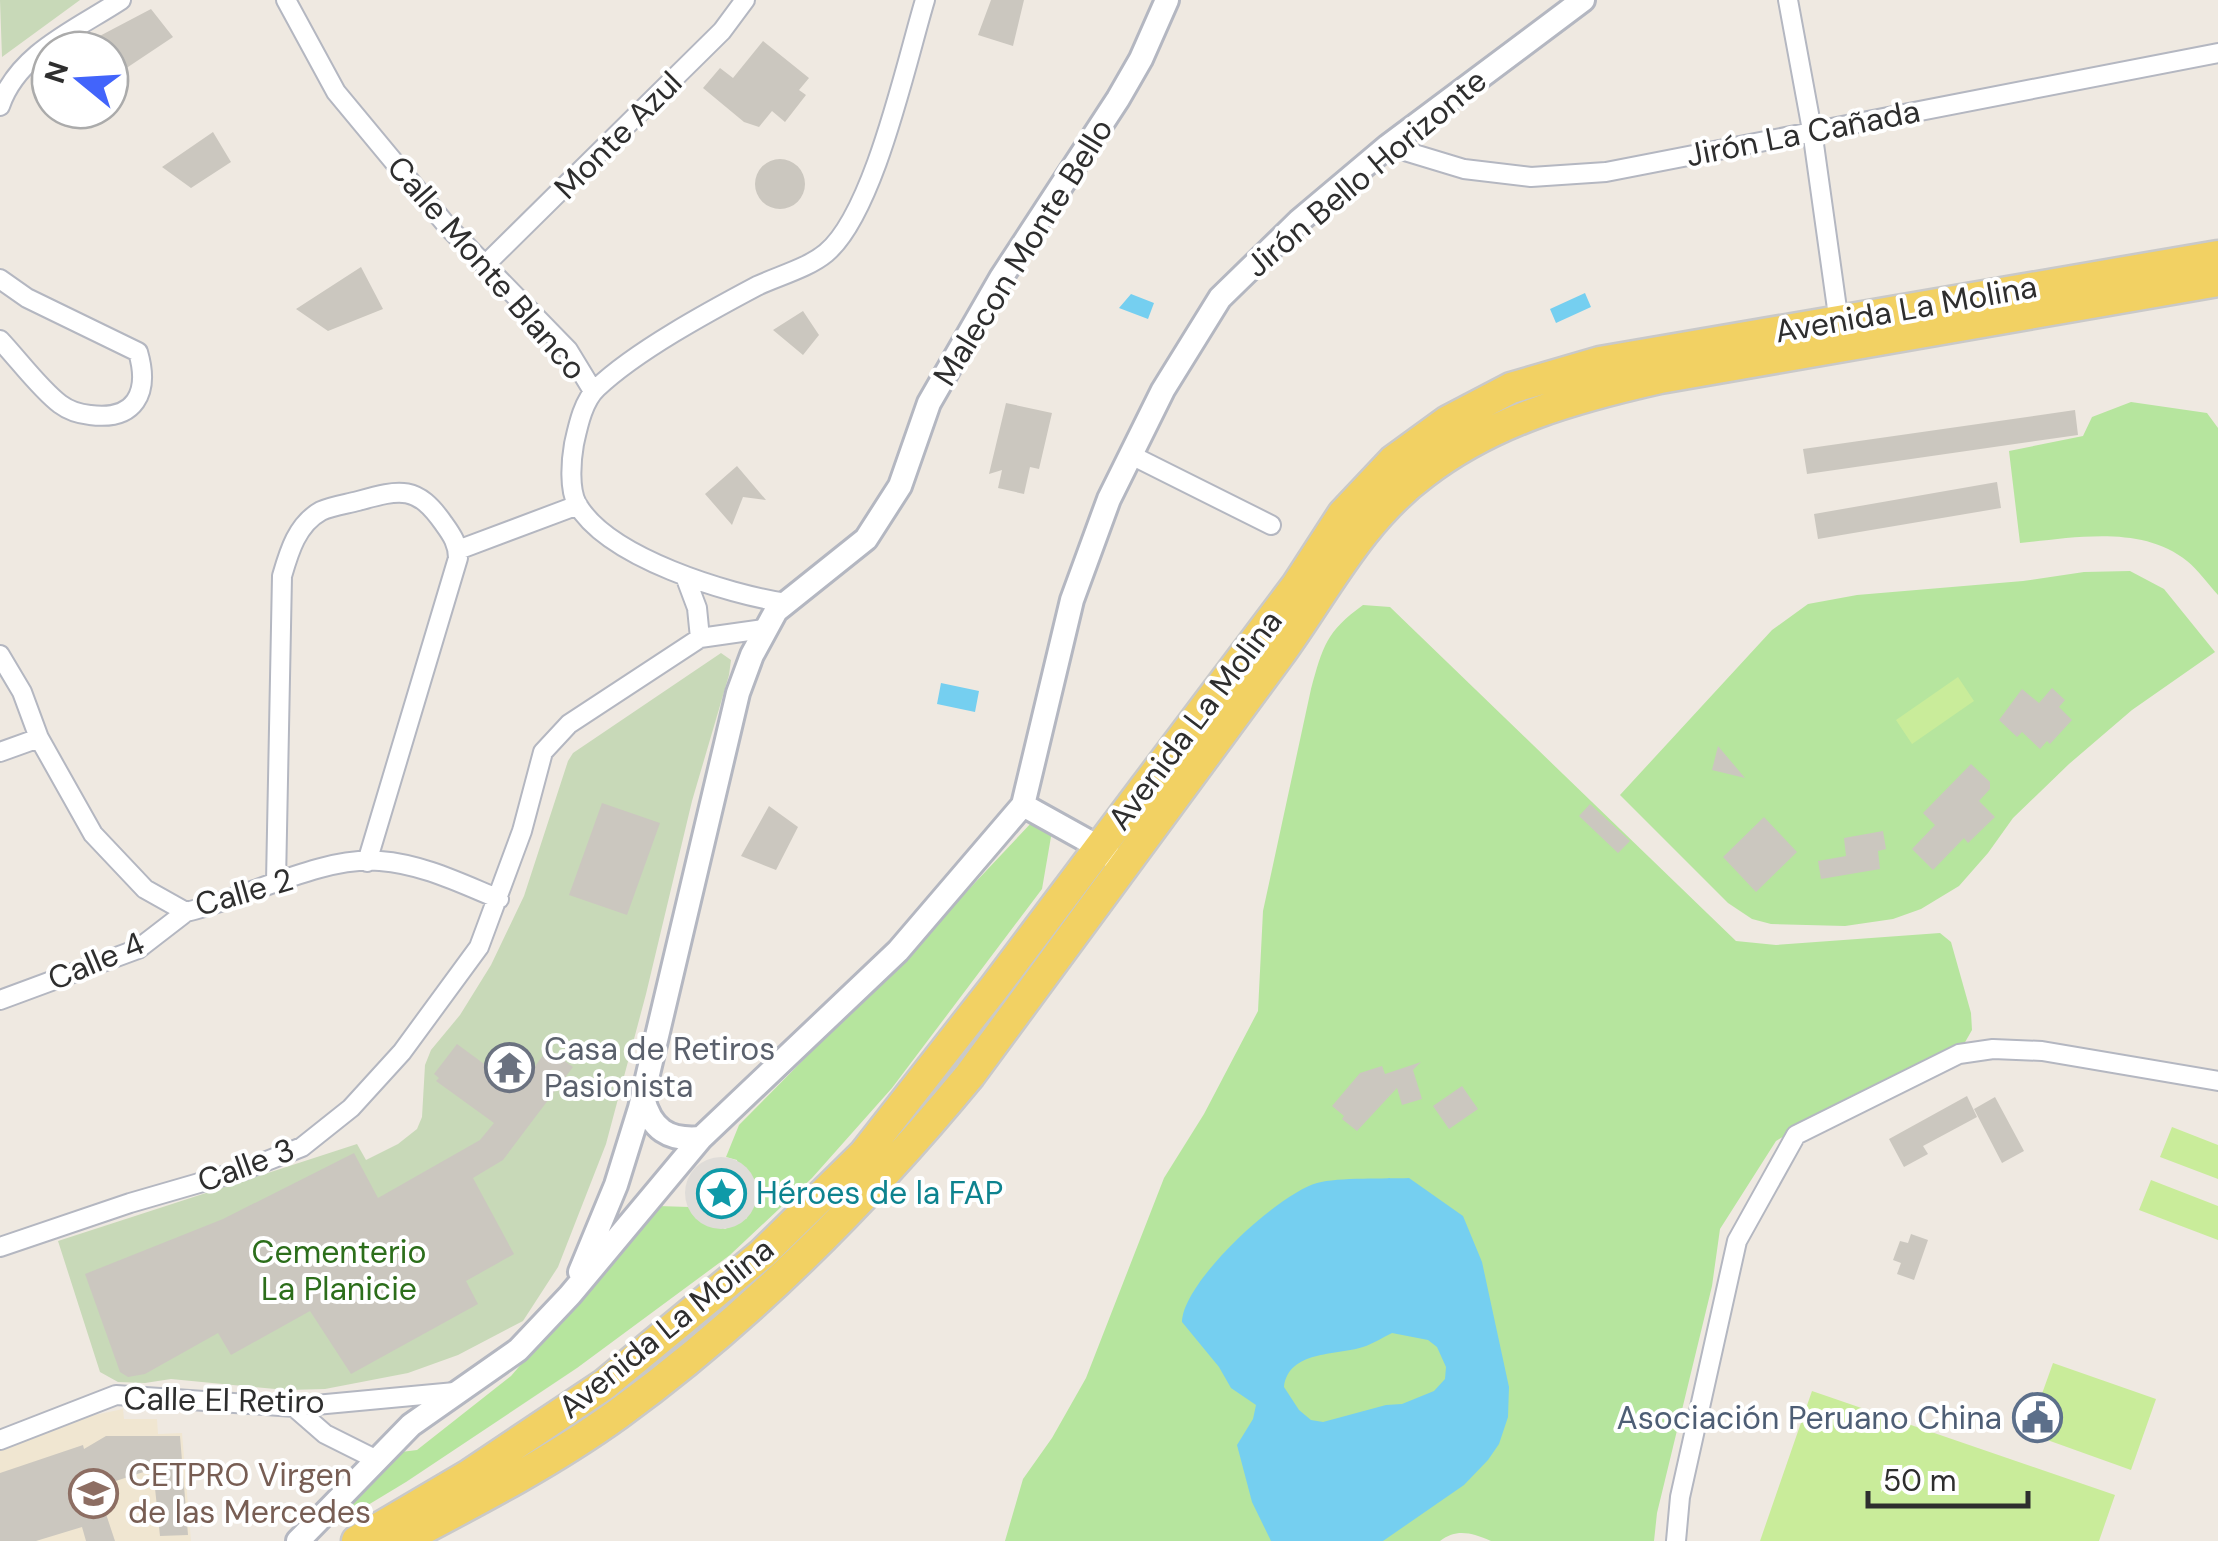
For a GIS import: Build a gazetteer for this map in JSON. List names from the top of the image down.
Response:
{
  "streets": {
    "main road": ["Avenida La Molina"],
    "street": [
      "Jirón La Cañada",
      "Monte Azul",
      "Jirón Bello Horizonte",
      "Malecon Monte Bello",
      "Calle Monte Blanco",
      "Calle 2",
      "Calle 4",
      "Calle 3",
      "Calle El Retiro"
    ]
  },
  "crossings": [
    ["Jirón La Cañada", "Jirón Bello Horizonte"],
    ["Monte Azul", "Calle Monte Blanco"],
    ["Jirón Bello Horizonte", "Malecon Monte Bello"],
    ["Jirón Bello Horizonte", "Calle El Retiro"],
    ["Calle 2", "Calle 4"],
    ["Calle 2", "Calle 3"]
  ],
  "parks": ["Cementerio La Planicie"],
  "places": {
    "temple": ["Casa de Retiros Pasionista"],
    "place": ["Héroes de la FAP"],
    "public building": ["Asociación Peruano China"],
    "school or university": ["CETPRO Virgen de las Mercedes"]
  },
  "scale_bar": "50 m",
  "north": "left"
}
